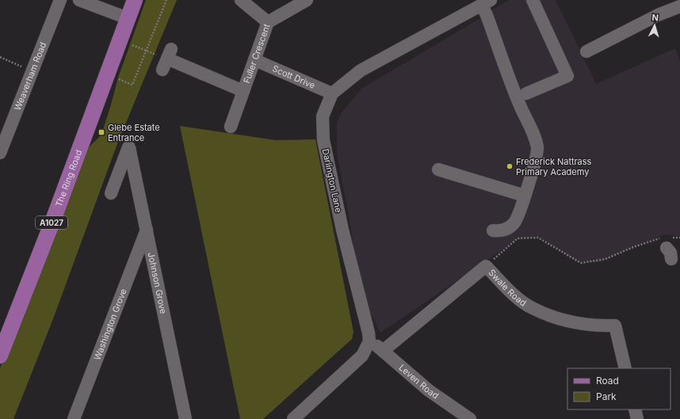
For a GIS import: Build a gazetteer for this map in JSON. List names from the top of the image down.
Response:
{
  "streets": {
    "main road": ["The Ring Road", "A1027"],
    "street": [
      "Fuller Crescent",
      "Weaverham Road",
      "Scott Drive",
      "Darlington Lane",
      "Johnson Grove",
      "Swale Road",
      "Washington Grove",
      "Leven Road"
    ]
  },
  "crossings": [
    ["Fuller Crescent", "Scott Drive"],
    ["Scott Drive", "Darlington Lane"],
    ["The Ring Road", "A1027"],
    ["Darlington Lane", "Leven Road"],
    ["Johnson Grove", "Washington Grove"],
    ["Swale Road", "Leven Road"]
  ],
  "places": {
    "transit": ["Glebe Estate Entrance"],
    "other": ["Frederick Nattrass Primary Academy"]
  },
  "legend": ["Road", "Park"],
  "north": "top"
}
